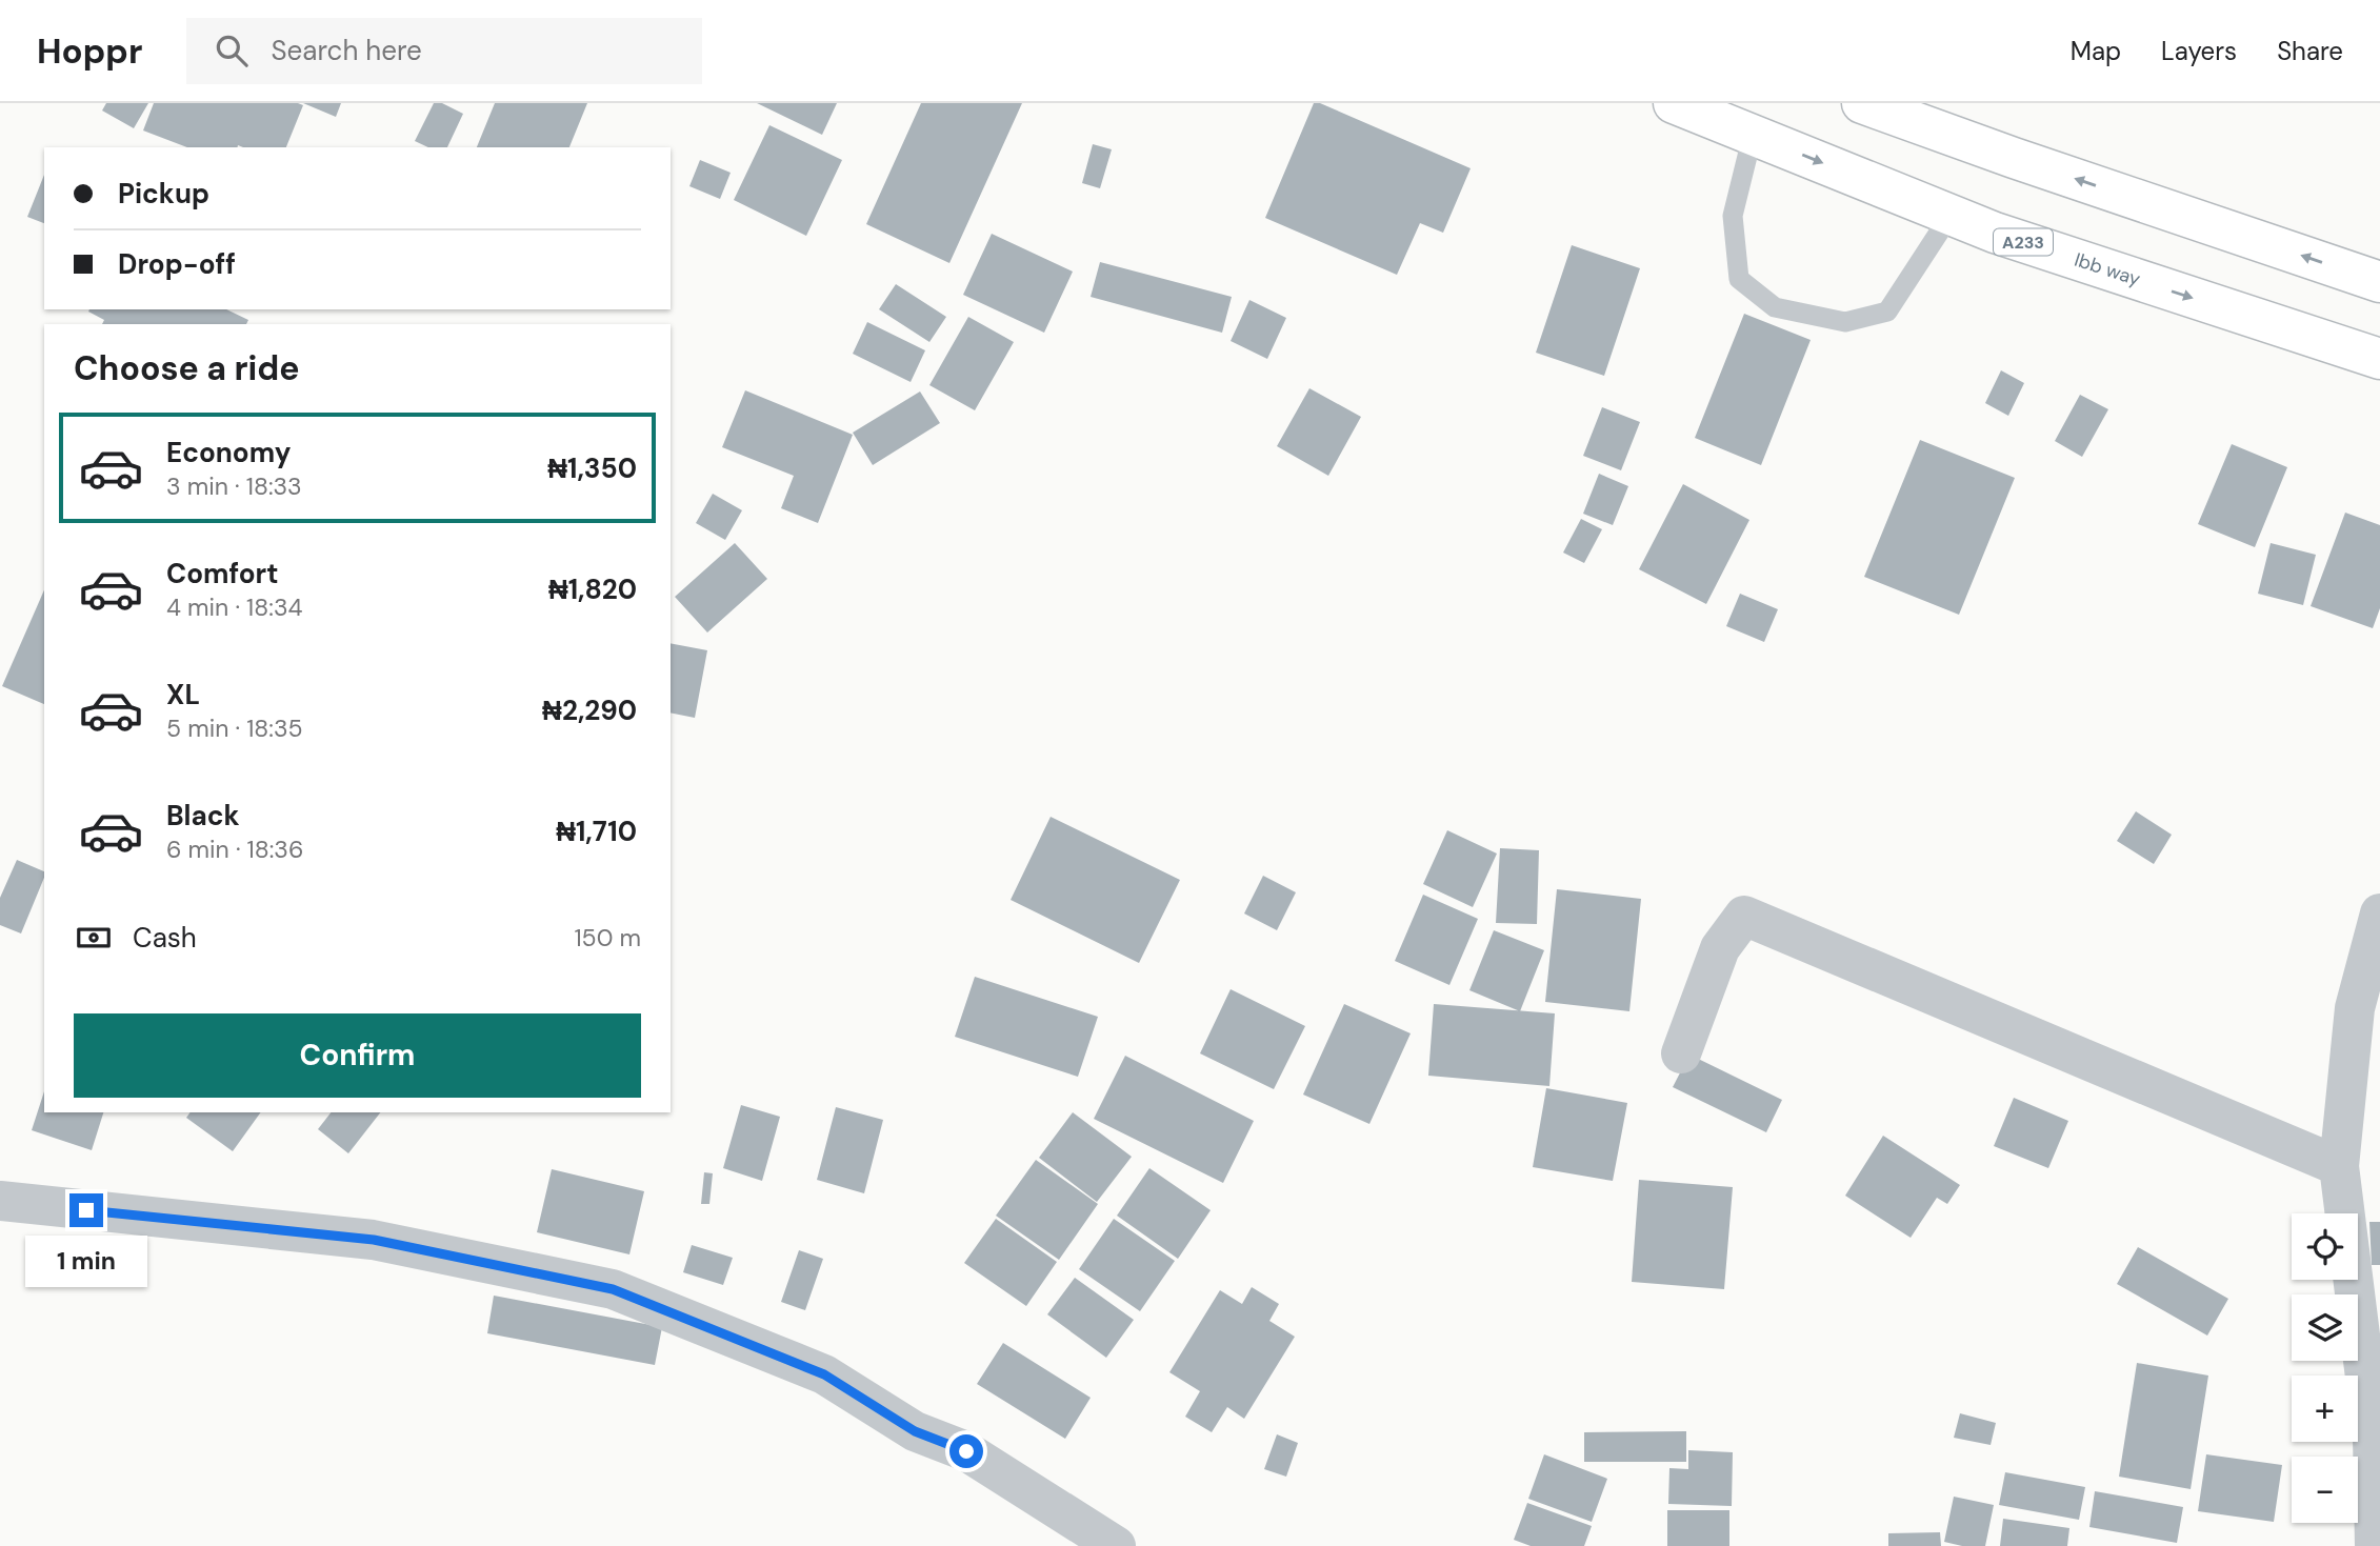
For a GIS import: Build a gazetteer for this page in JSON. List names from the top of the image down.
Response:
{
  "streets": {
    "highway": ["A233", "Ibb way"]
  },
  "page": {
    "header": "Hoppr",
    "search": "Search here",
    "nav": ["Map", "Layers", "Share"],
    "banner": ["Pickup", "Drop-off"],
    "heading": "Choose a ride",
    "list": [
      {
        "name": "Economy",
        "note": "3 min · 18:33",
        "value": "₦1,350"
      },
      {
        "name": "Comfort",
        "note": "4 min · 18:34",
        "value": "₦1,820"
      },
      {
        "name": "XL",
        "note": "5 min · 18:35",
        "value": "₦2,290"
      },
      {
        "name": "Black",
        "note": "6 min · 18:36",
        "value": "₦1,710"
      }
    ],
    "pay": ["Cash", "150 m"],
    "buttons": "Confirm",
    "map_buttons": ["+", "−"],
    "bubble": "1 min"
  }
}
